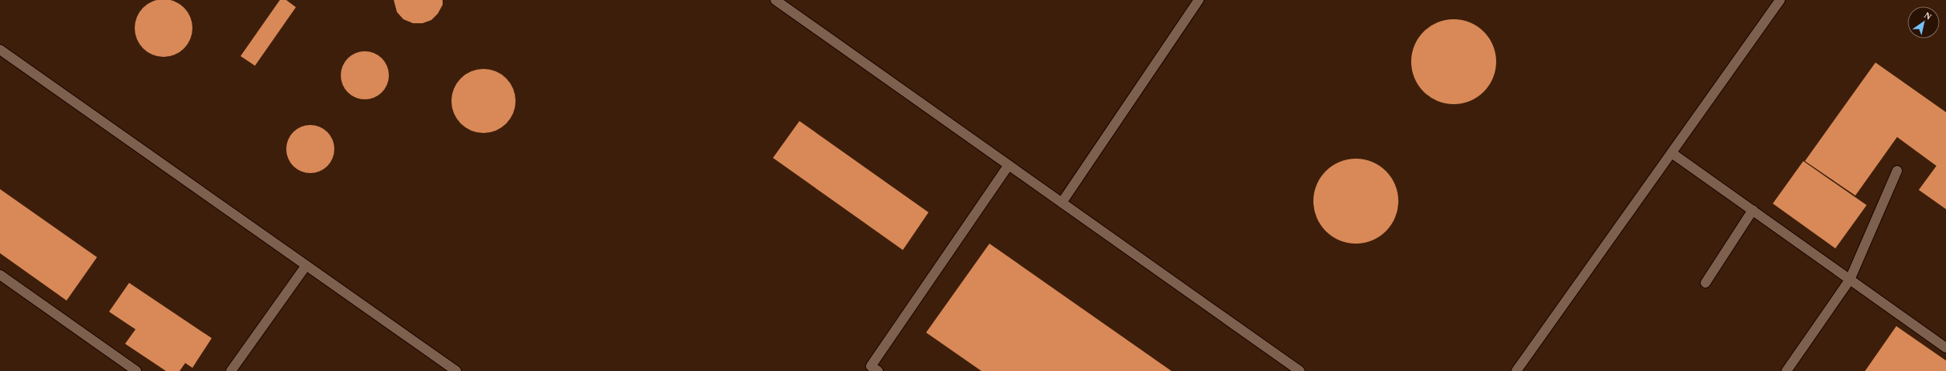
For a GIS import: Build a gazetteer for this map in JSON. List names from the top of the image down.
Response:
{
  "north": "top right"
}
